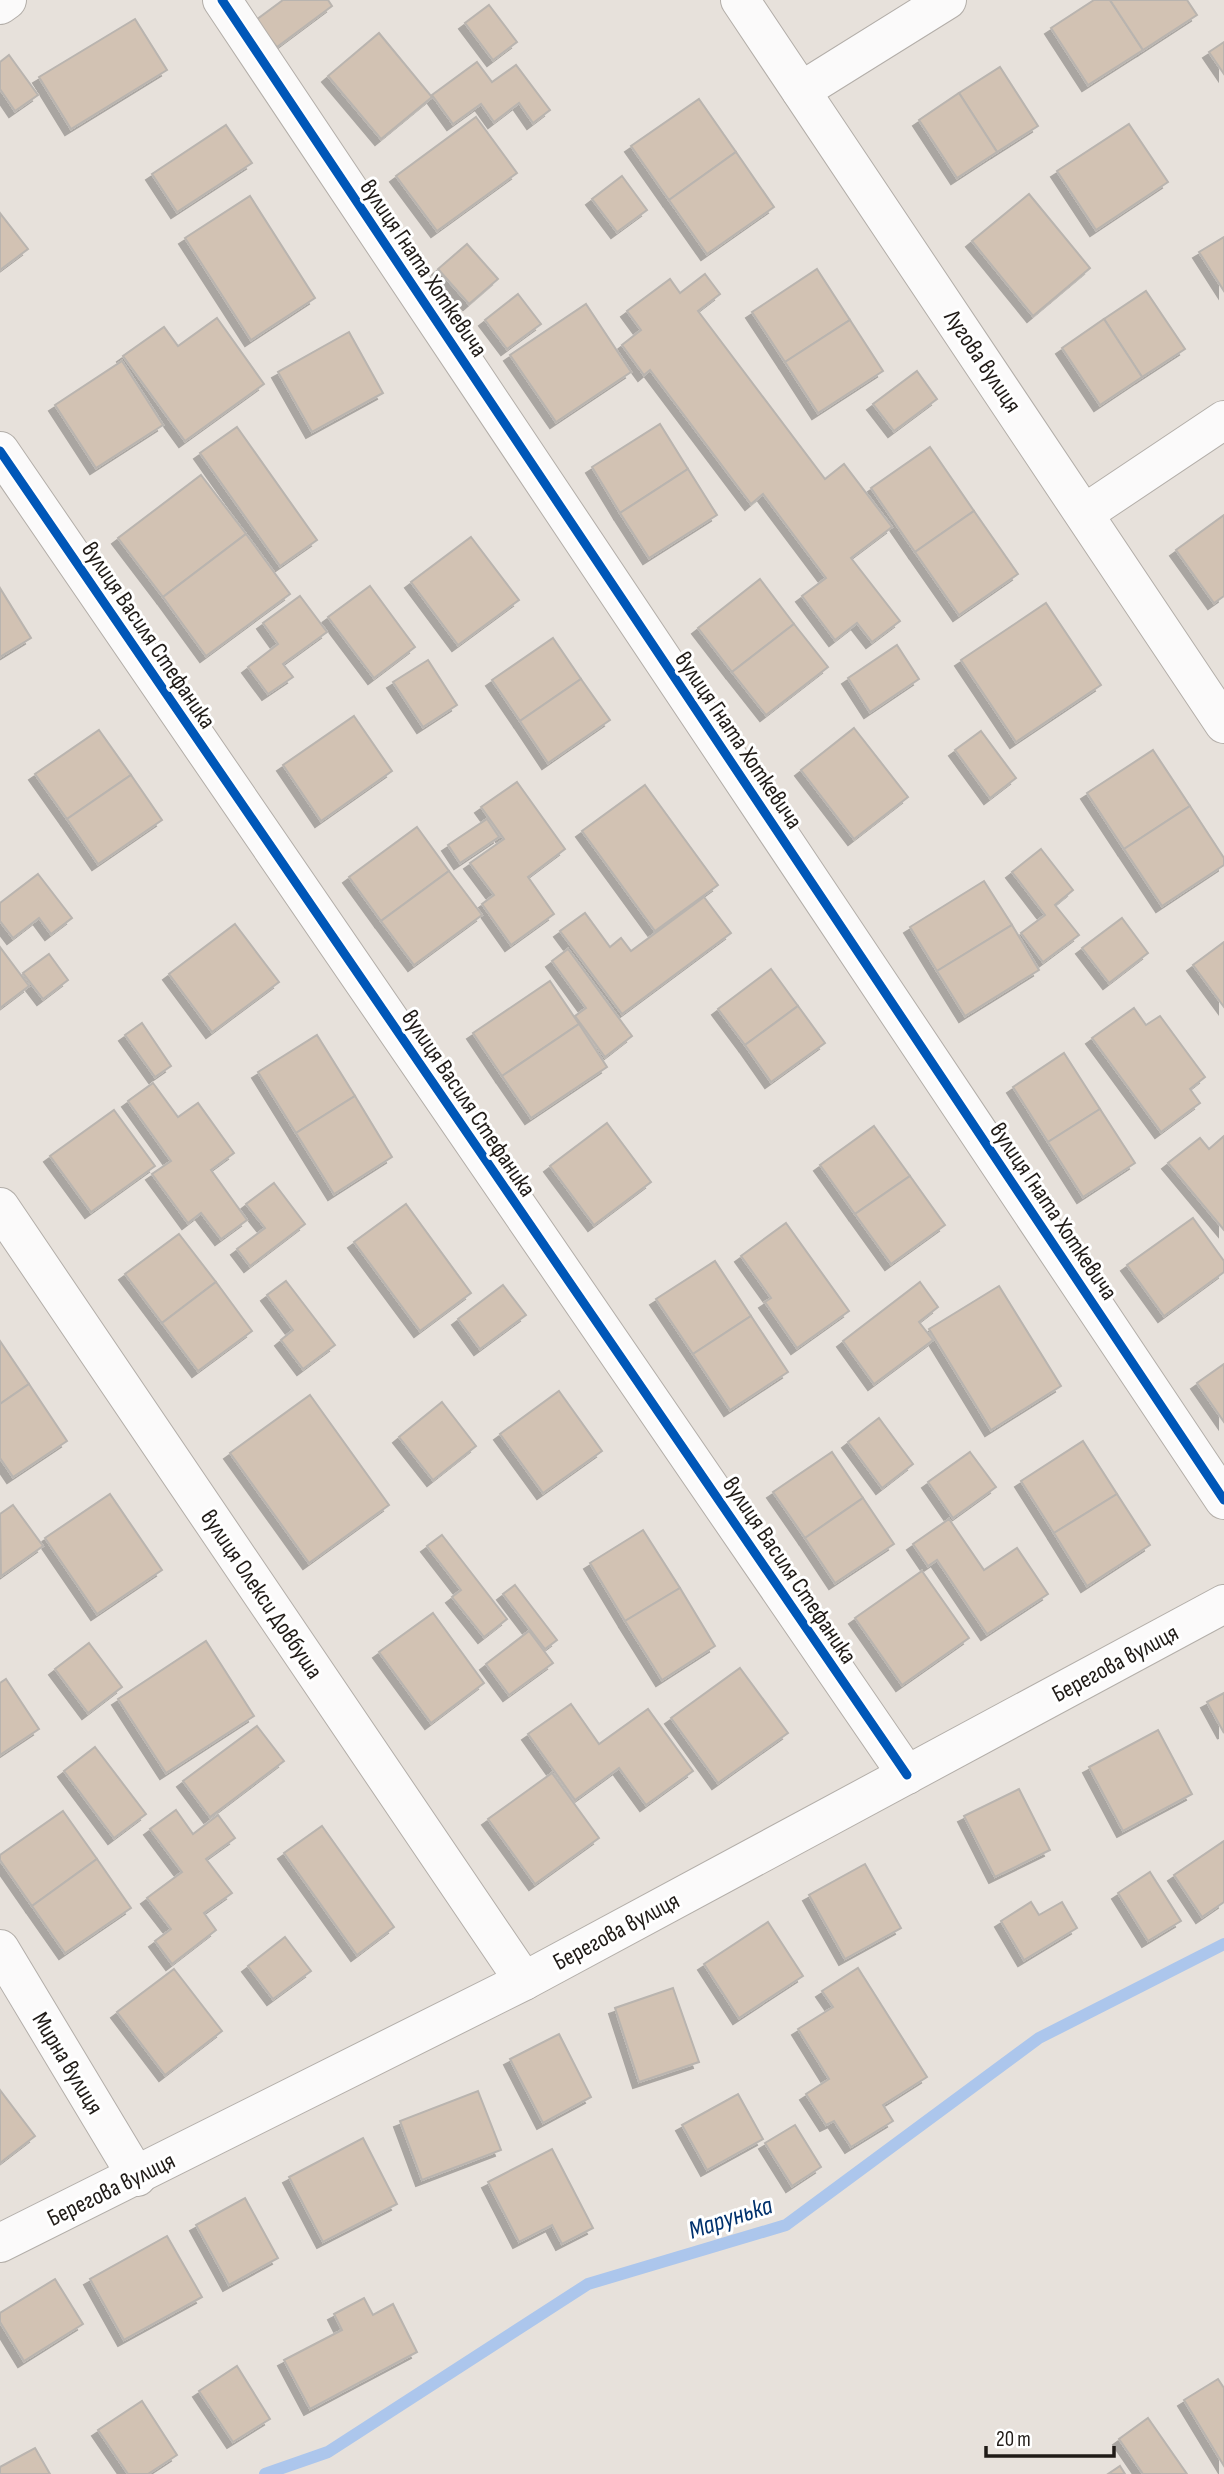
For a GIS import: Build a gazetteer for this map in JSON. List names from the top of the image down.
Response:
{
  "streets": {
    "street": [
      "вулиця Гната Хоткевича",
      "Лугова вулиця",
      "вулиця Василя Стефаника",
      "вулиця Олекси Довбуша",
      "Берегова вулиця",
      "Мирна вулиця"
    ]
  },
  "crossings": [
    ["вулиця Василя Стефаника", "Берегова вулиця"],
    ["вулиця Олекси Довбуша", "Берегова вулиця"],
    ["Берегова вулиця", "Мирна вулиця"]
  ],
  "water": ["Марунька"],
  "scale_bar": "20 m"
}
